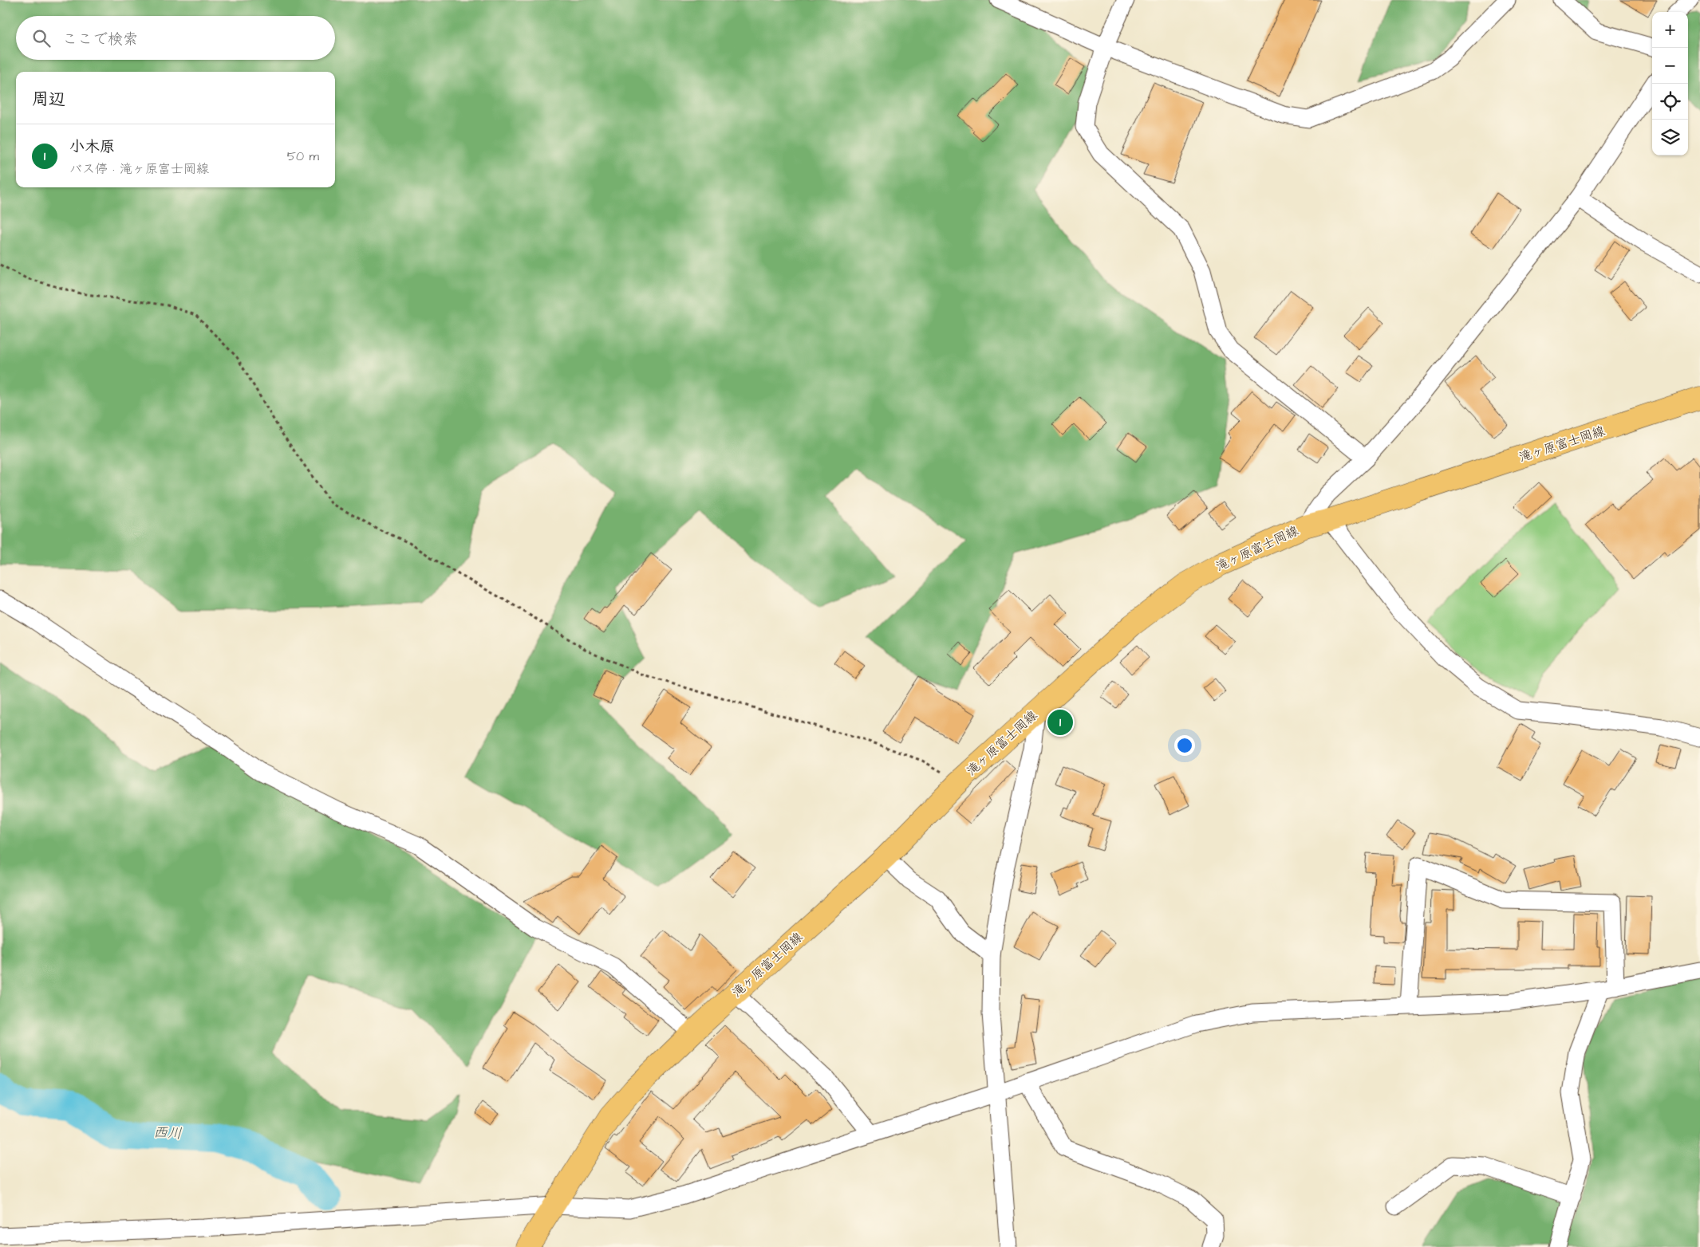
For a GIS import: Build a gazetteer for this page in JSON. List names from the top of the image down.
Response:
{
  "streets": {
    "main road": ["滝ヶ原富士岡線"]
  },
  "water": ["西川"],
  "page": {
    "map_buttons": ["+", "−"],
    "search": "ここで検索",
    "heading": "周辺",
    "list": [
      {
        "mark": "1",
        "name": "小木原",
        "note": "バス停 · 滝ヶ原富士岡線",
        "value": "50 m"
      }
    ],
    "pins": "1"
  }
}
